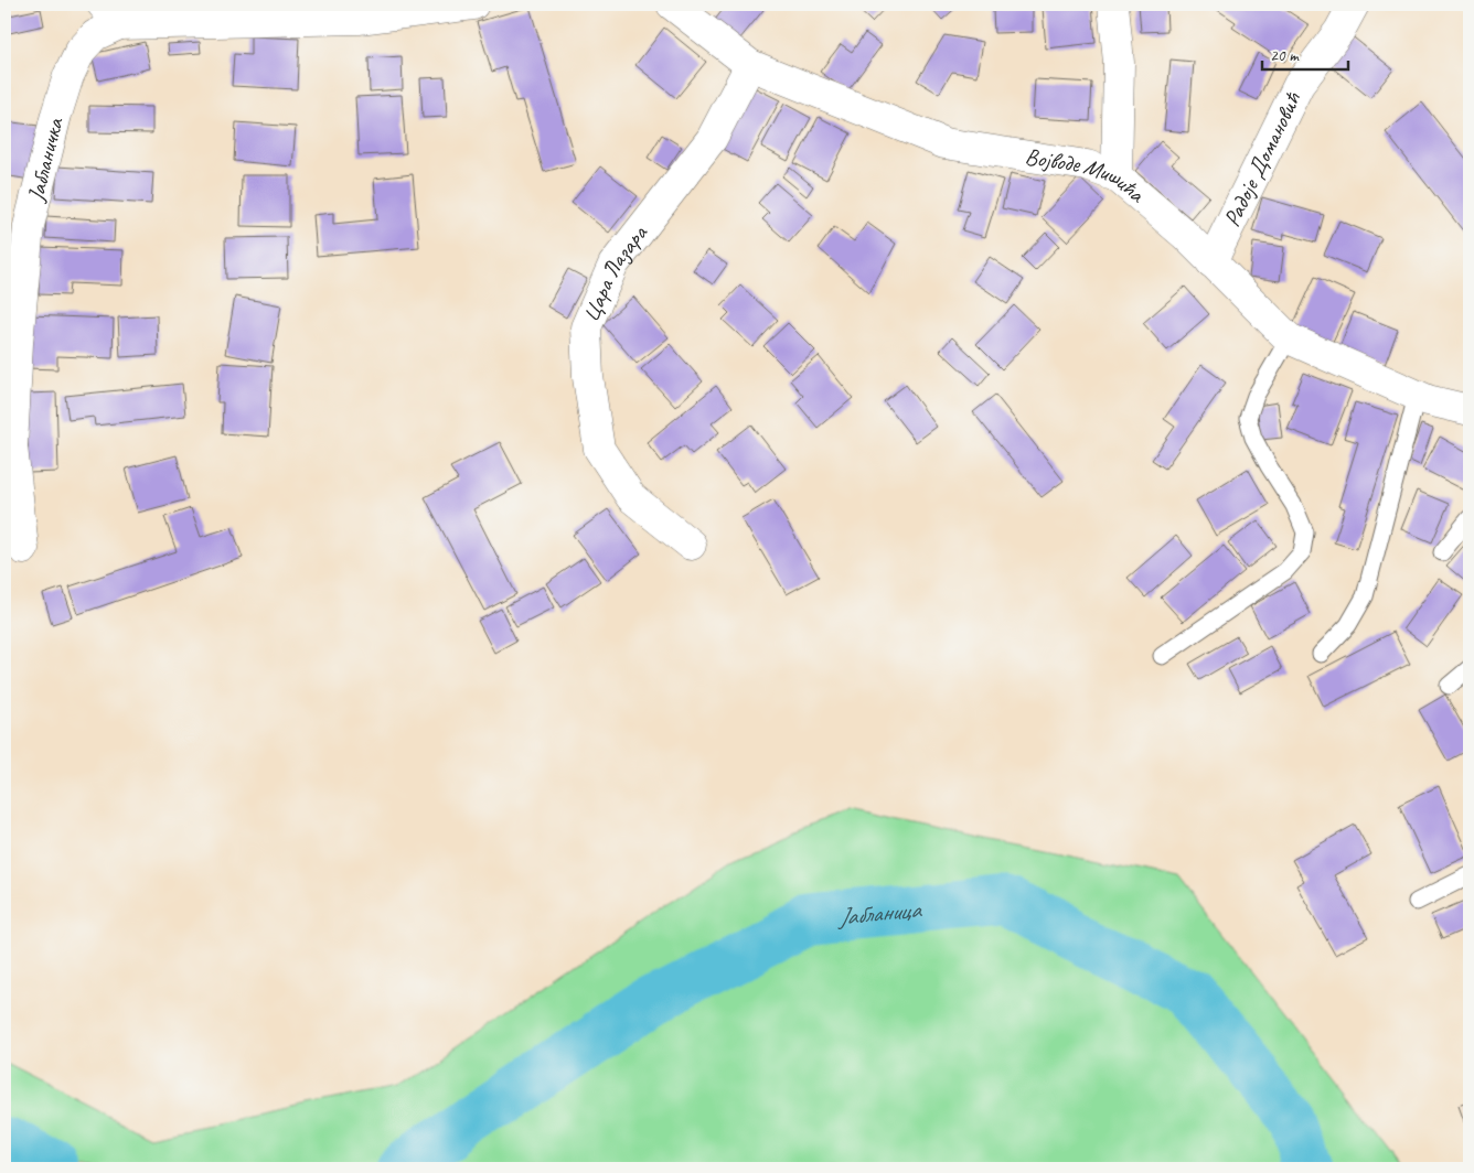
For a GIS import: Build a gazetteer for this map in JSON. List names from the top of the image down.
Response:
{
  "streets": {
    "street": [
      "Јабланичка",
      "Радоје Домановић",
      "Војводе Мишића",
      "Цара Лазара"
    ]
  },
  "crossings": [
    ["Радоје Домановић", "Војводе Мишића"],
    ["Војводе Мишића", "Цара Лазара"]
  ],
  "water": ["Јабланица"],
  "scale_bar": "20 m"
}
